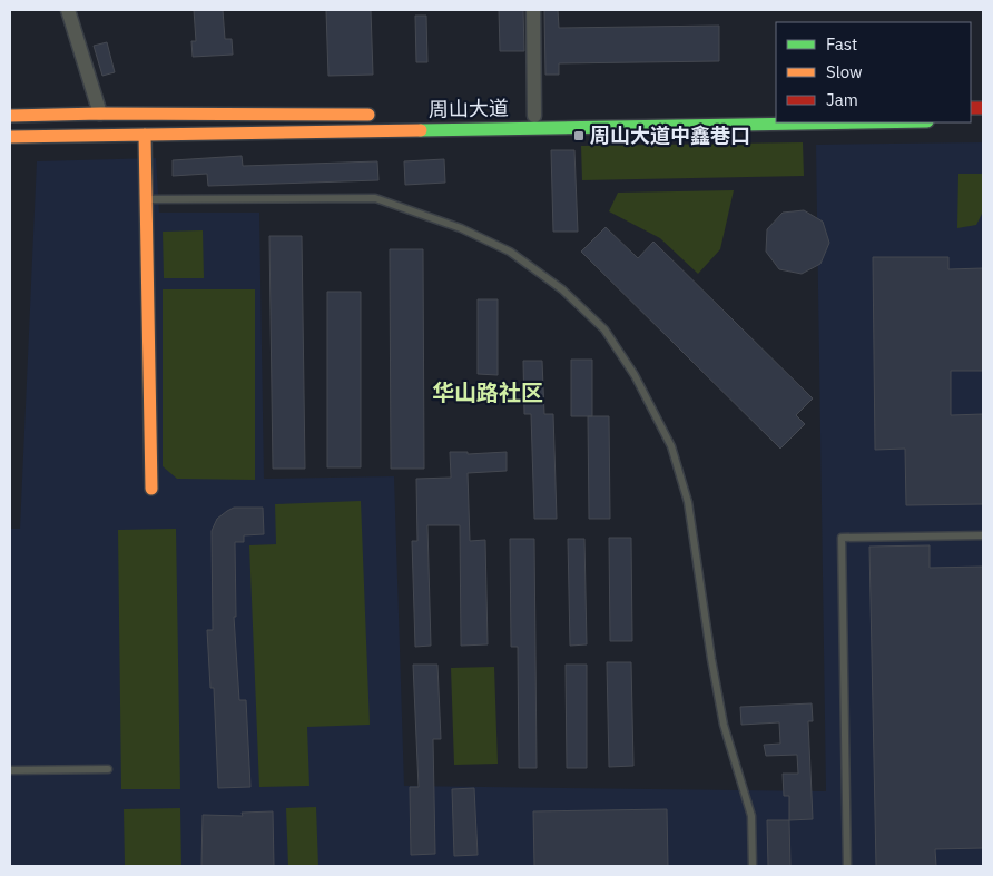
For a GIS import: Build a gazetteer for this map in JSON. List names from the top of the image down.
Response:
{
  "streets": {
    "main road": ["周山大道"]
  },
  "districts": ["华山路社区"],
  "places": {
    "transit": ["周山大道中鑫巷口"]
  },
  "legend": ["Fast", "Slow", "Jam"]
}
